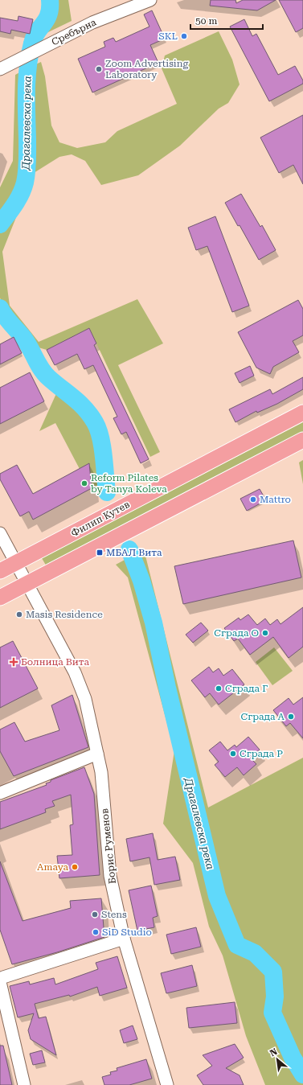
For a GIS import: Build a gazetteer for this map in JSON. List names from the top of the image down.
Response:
{
  "streets": {
    "main road": ["Филип Кутев"],
    "street": ["Сребърна", "Борис Руменов"]
  },
  "crossings": [
    ["Филип Кутев", "Борис Руменов"]
  ],
  "water": ["Драгалевска река"],
  "places": {
    "other": [
      "SKL",
      "Zoom Advertising Laboratory",
      "Reform Pilates by Tanya Koleva",
      "Mattro",
      "Masis Residence",
      "Сграда О",
      "Сграда Г",
      "Сграда А",
      "Сграда Р",
      "Amaya",
      "Stens",
      "SiD Studio"
    ],
    "transit": ["МБАЛ Вита"],
    "health": ["Болница Вита"]
  },
  "scale_bar": "50 m",
  "north": "top left"
}
